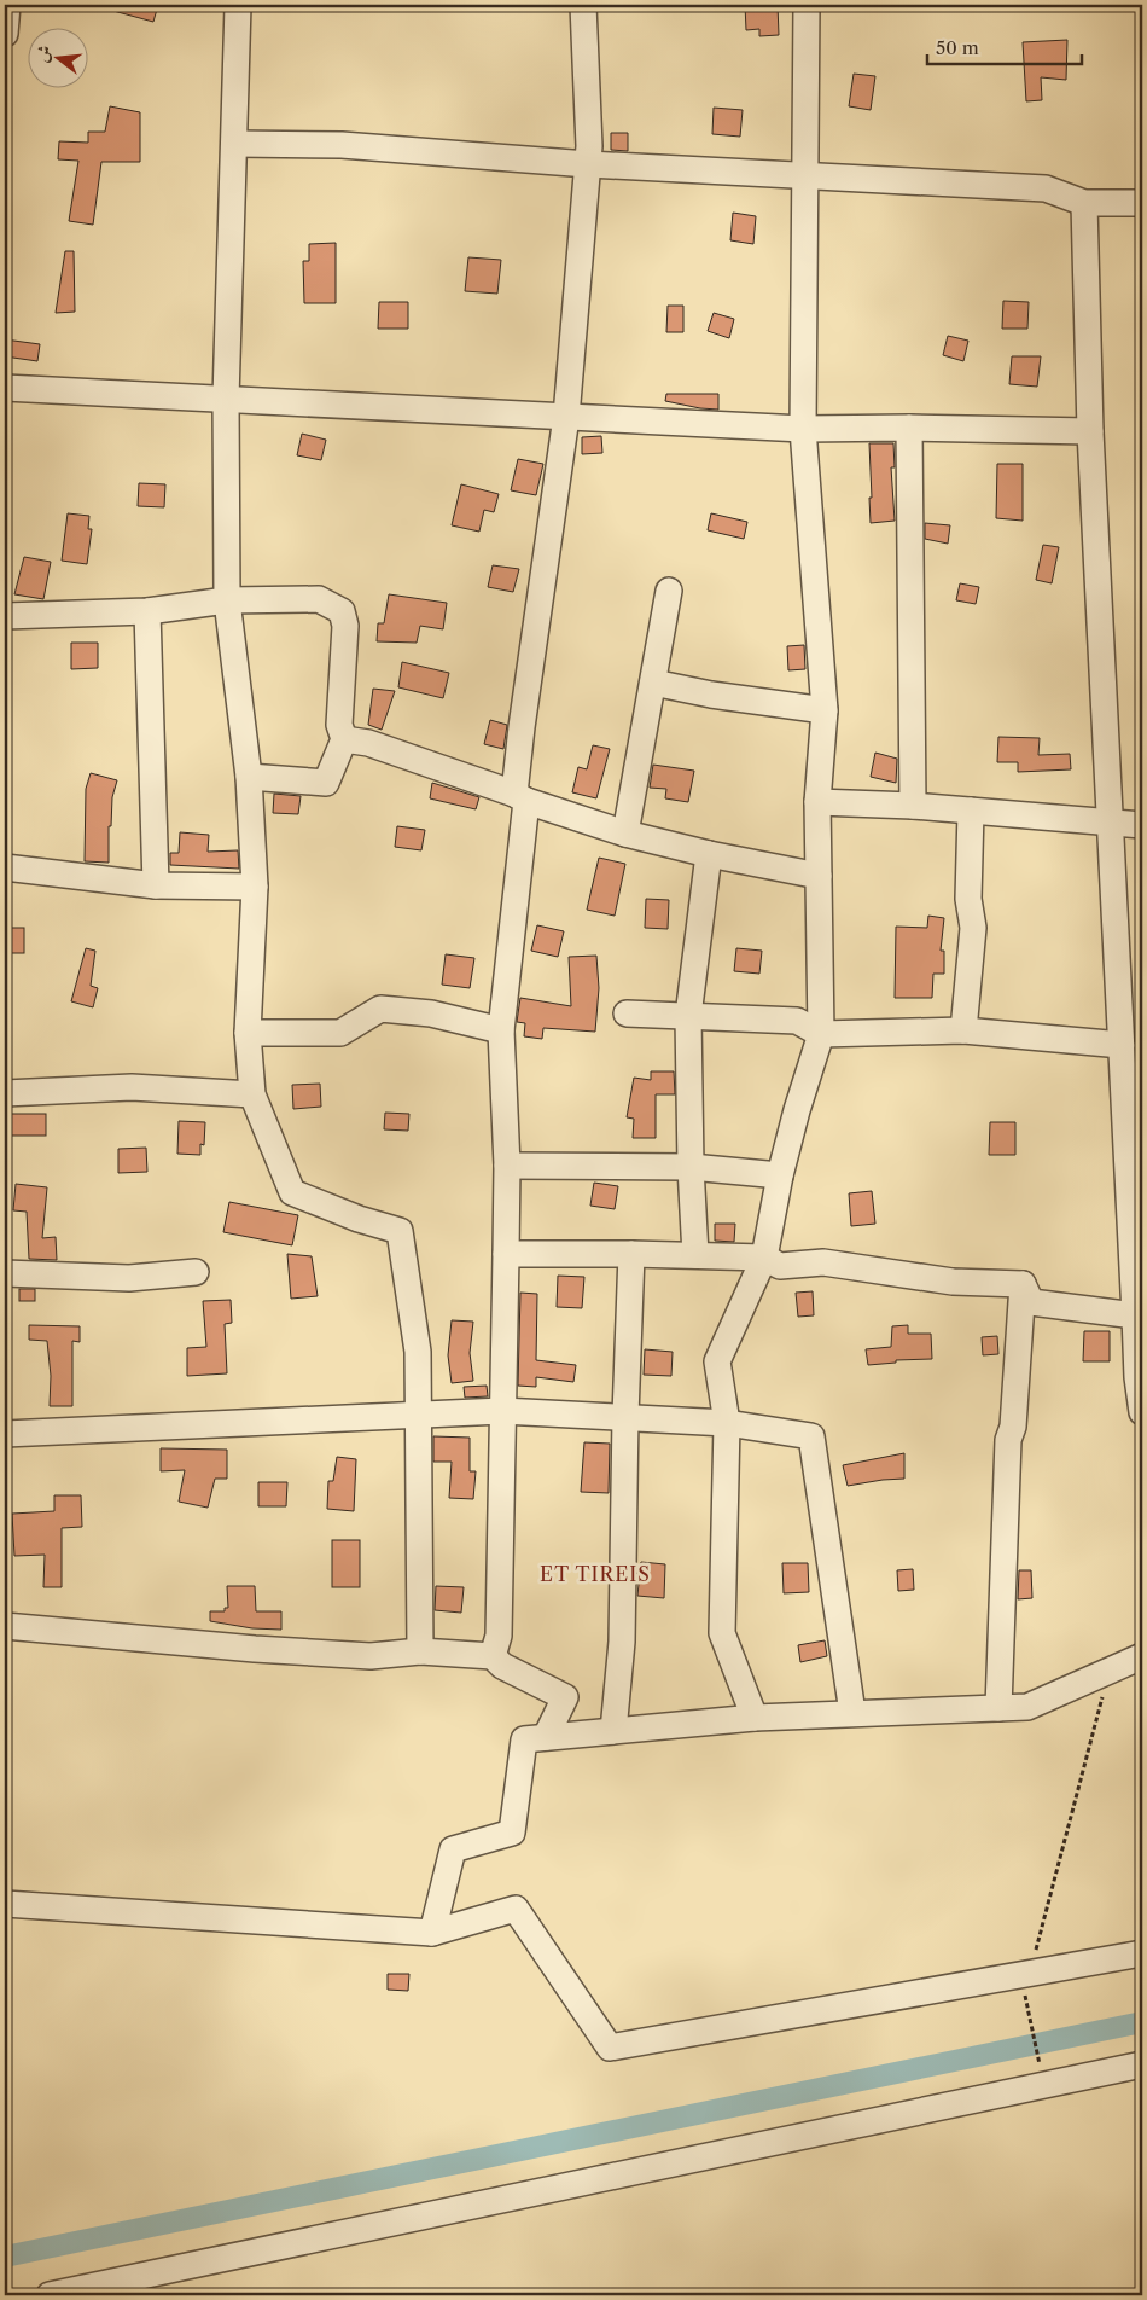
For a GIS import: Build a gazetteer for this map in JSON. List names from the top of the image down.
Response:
{
  "districts": ["ET TIREIS"],
  "scale_bar": "50 m",
  "north": "left"
}
